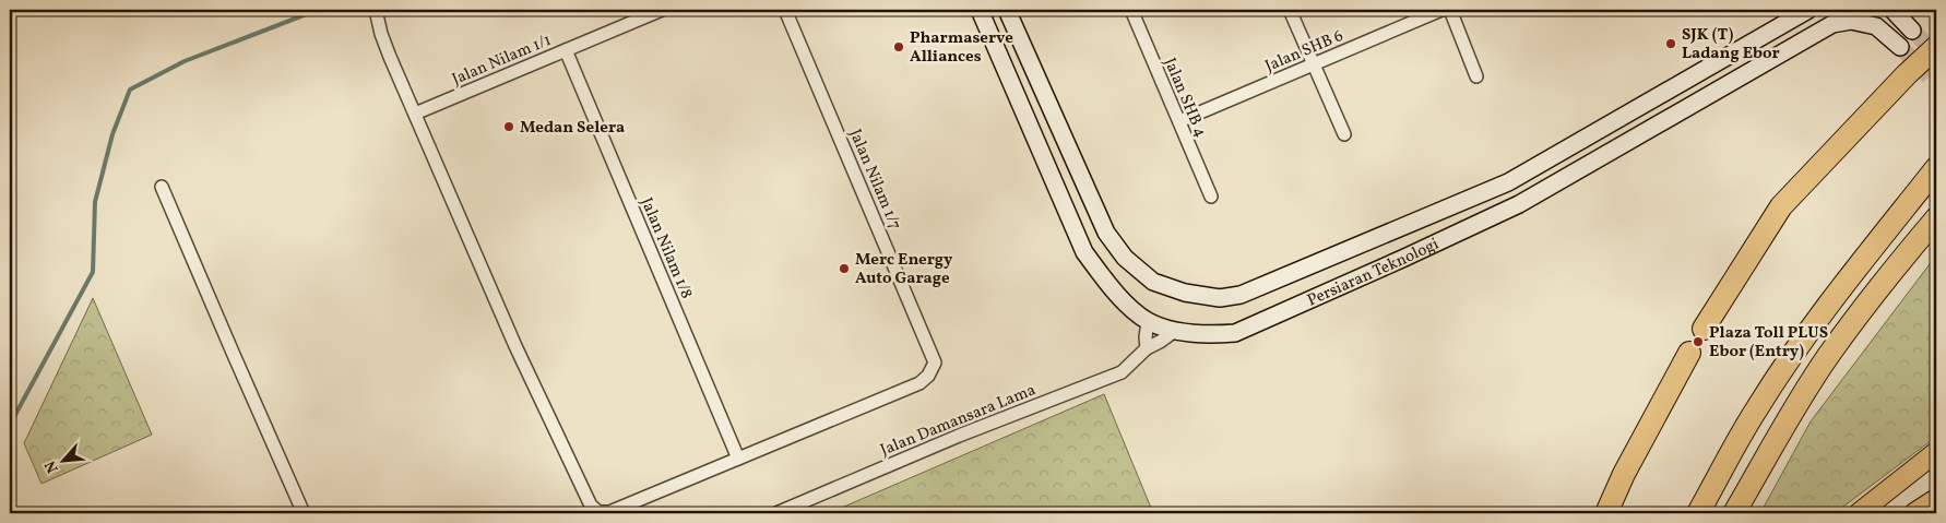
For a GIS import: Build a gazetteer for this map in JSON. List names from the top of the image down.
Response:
{
  "streets": {
    "main road": ["Persiaran Teknologi"],
    "street": [
      "Jalan SHB 6",
      "Jalan Nilam 1/1",
      "Jalan SHB 4",
      "Jalan Nilam 1/7",
      "Jalan Nilam 1/8",
      "Jalan Damansara Lama"
    ]
  },
  "crossings": [
    ["Jalan SHB 6", "Jalan SHB 4"],
    ["Jalan Nilam 1/1", "Jalan Nilam 1/8"],
    ["Jalan Nilam 1/7", "Jalan Nilam 1/8"],
    ["Persiaran Teknologi", "Jalan Damansara Lama"]
  ],
  "places": [
    "SJK (T) Ladang Ebor",
    "Pharmaserve Alliances",
    "Medan Selera",
    "Merc Energy Auto Garage",
    "Plaza Toll PLUS Ebor (Entry)"
  ],
  "north": "bottom left"
}
